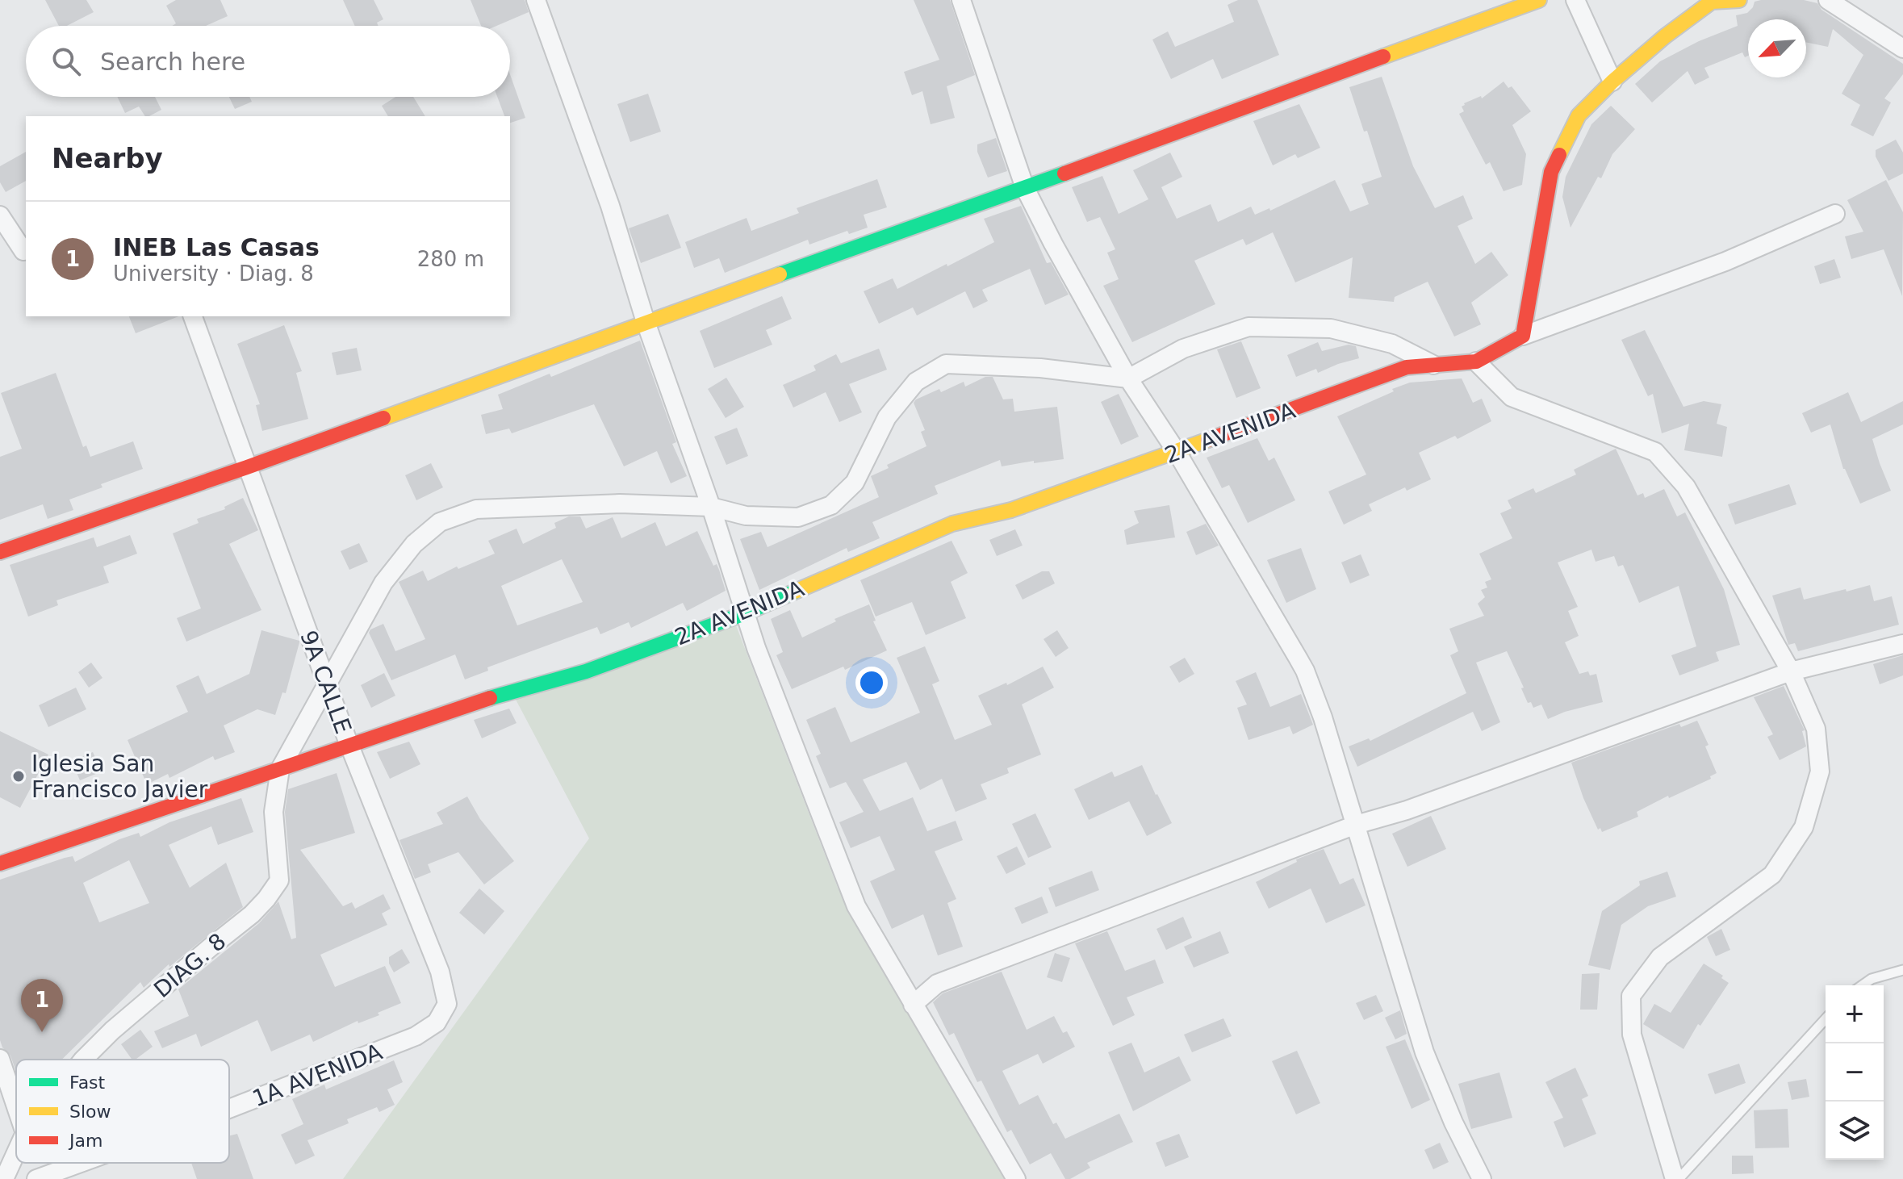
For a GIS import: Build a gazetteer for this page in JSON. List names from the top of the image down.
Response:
{
  "streets": {
    "street": [
      "2A AVENIDA",
      "9A CALLE",
      "DIAG. 8",
      "1A AVENIDA"
    ]
  },
  "crossings": [
    ["2A AVENIDA", "9A CALLE"],
    ["2A AVENIDA", "DIAG. 8"],
    ["9A CALLE", "DIAG. 8"],
    ["9A CALLE", "1A AVENIDA"]
  ],
  "places": ["Iglesia San Francisco Javier"],
  "legend": ["Fast", "Slow", "Jam"],
  "north": "bottom left",
  "page": {
    "search": "Search here",
    "heading": "Nearby",
    "list": [
      {
        "mark": "1",
        "name": "INEB Las Casas",
        "note": "University · Diag. 8",
        "value": "280 m"
      }
    ],
    "pins": "1",
    "map_buttons": ["+", "−"]
  }
}
